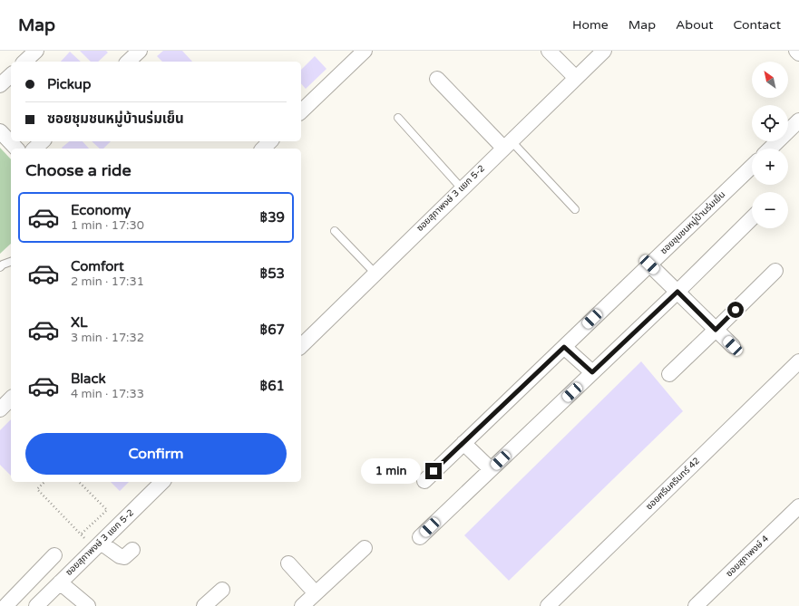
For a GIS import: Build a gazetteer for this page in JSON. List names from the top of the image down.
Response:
{
  "streets": {
    "street": [
      "ซอยสุภาพงษ์ 3 แยก 5-2",
      "ซอยชุมชนหมู่บ้านร่มเย็น",
      "ซอยศรีนครินทร์ 42",
      "ซอยสุภาพงษ์ 4"
    ]
  },
  "north": "top left",
  "page": {
    "header": "Map",
    "nav": [
      "Home",
      "Map",
      "About",
      "Contact"
    ],
    "map_buttons": ["+", "−"],
    "banner": ["Pickup", "ซอยชุมชนหมู่บ้านร่มเย็น"],
    "heading": "Choose a ride",
    "list": [
      {
        "name": "Economy",
        "note": "1 min · 17:30",
        "value": "฿39"
      },
      {
        "name": "Comfort",
        "note": "2 min · 17:31",
        "value": "฿53"
      },
      {
        "name": "XL",
        "note": "3 min · 17:32",
        "value": "฿67"
      },
      {
        "name": "Black",
        "note": "4 min · 17:33",
        "value": "฿61"
      }
    ],
    "buttons": "Confirm",
    "bubble": "1 min"
  }
}
